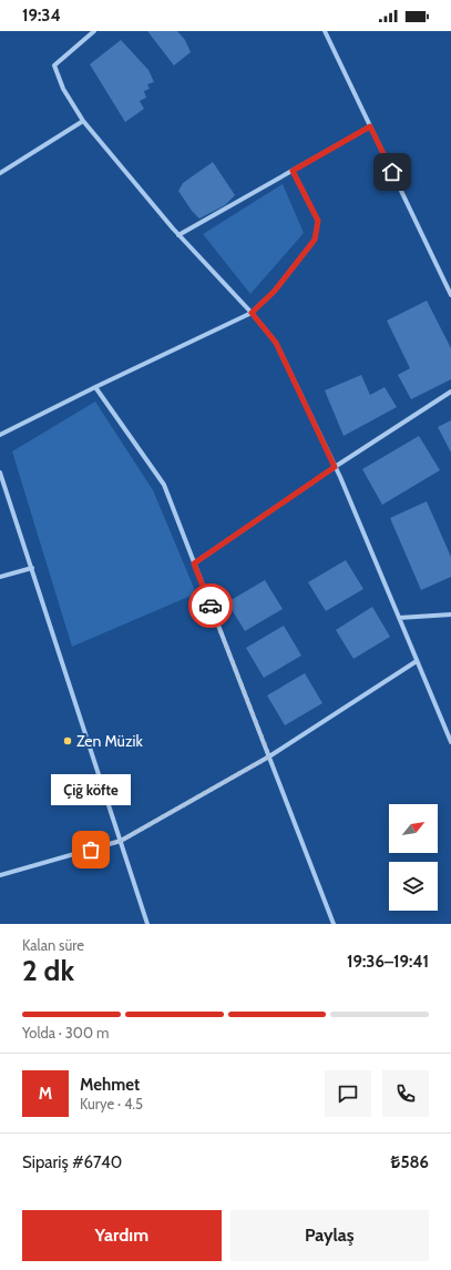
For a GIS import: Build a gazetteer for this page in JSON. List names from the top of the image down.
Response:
{
  "places": ["Zen Müzik", "Çiğ köfte"],
  "north": "top right",
  "page": {
    "status": "19:34",
    "bubble": "Çiğ köfte",
    "heading": ["2 dk", "Kalan süre", "19:36–19:41"],
    "panel": [
      "Mehmet",
      "Kurye · 4.5",
      "Sipariş #6740",
      "₺586"
    ],
    "bar": "Yolda · 300 m",
    "round": "M",
    "buttons": ["Yardım", "Paylaş"]
  }
}
